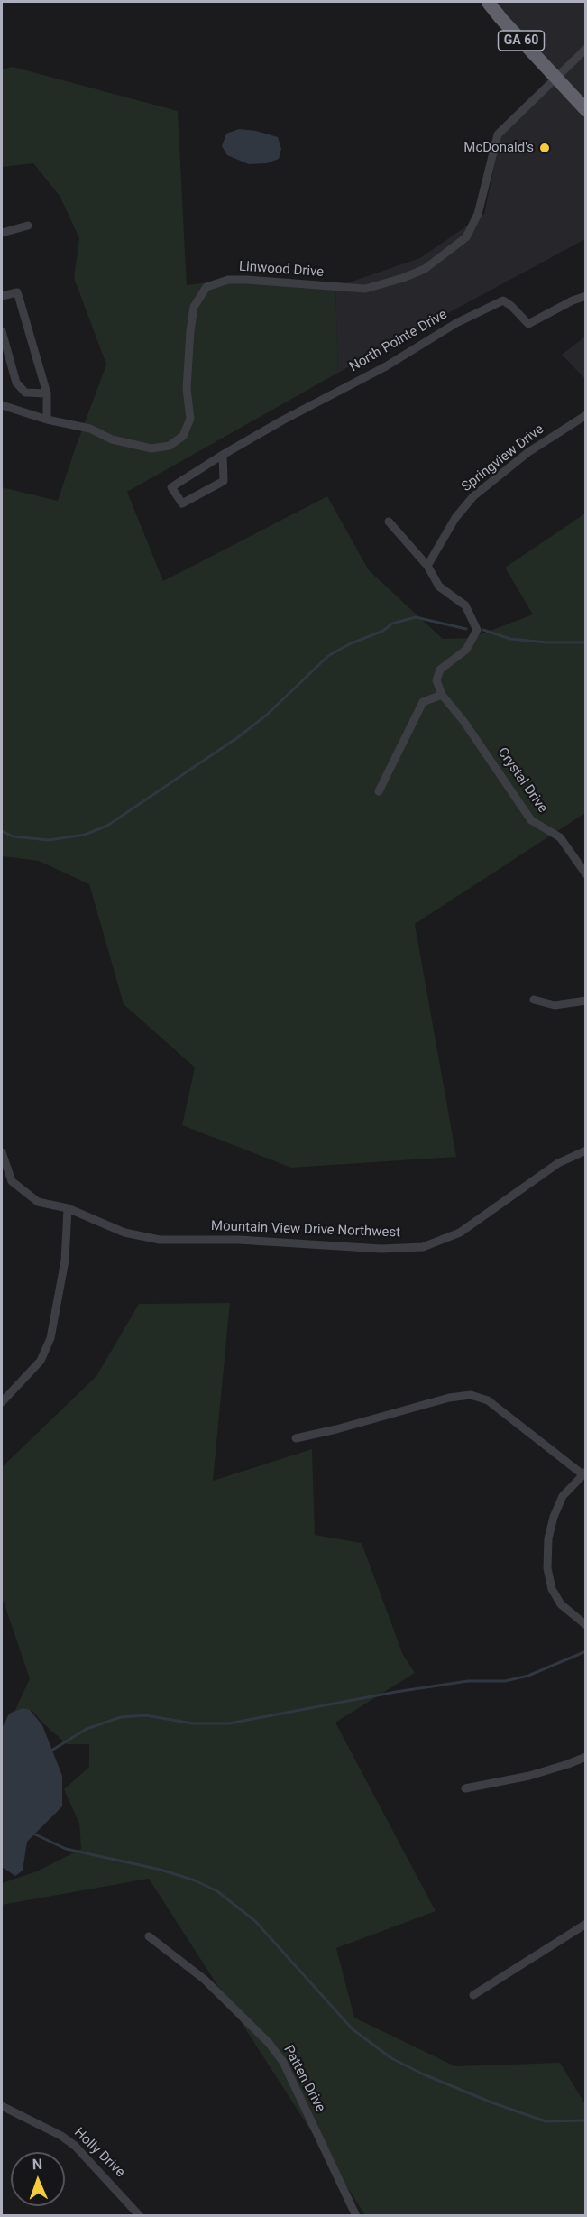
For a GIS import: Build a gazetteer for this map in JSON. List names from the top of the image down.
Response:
{
  "streets": {
    "highway": ["GA 60"],
    "street": [
      "Linwood Drive",
      "North Pointe Drive",
      "Springview Drive",
      "Crystal Drive",
      "Mountain View Drive Northwest",
      "Patten Drive",
      "Holly Drive"
    ]
  },
  "crossings": [
    ["GA 60", "Linwood Drive"]
  ],
  "places": ["McDonald's"],
  "north": "top"
}
